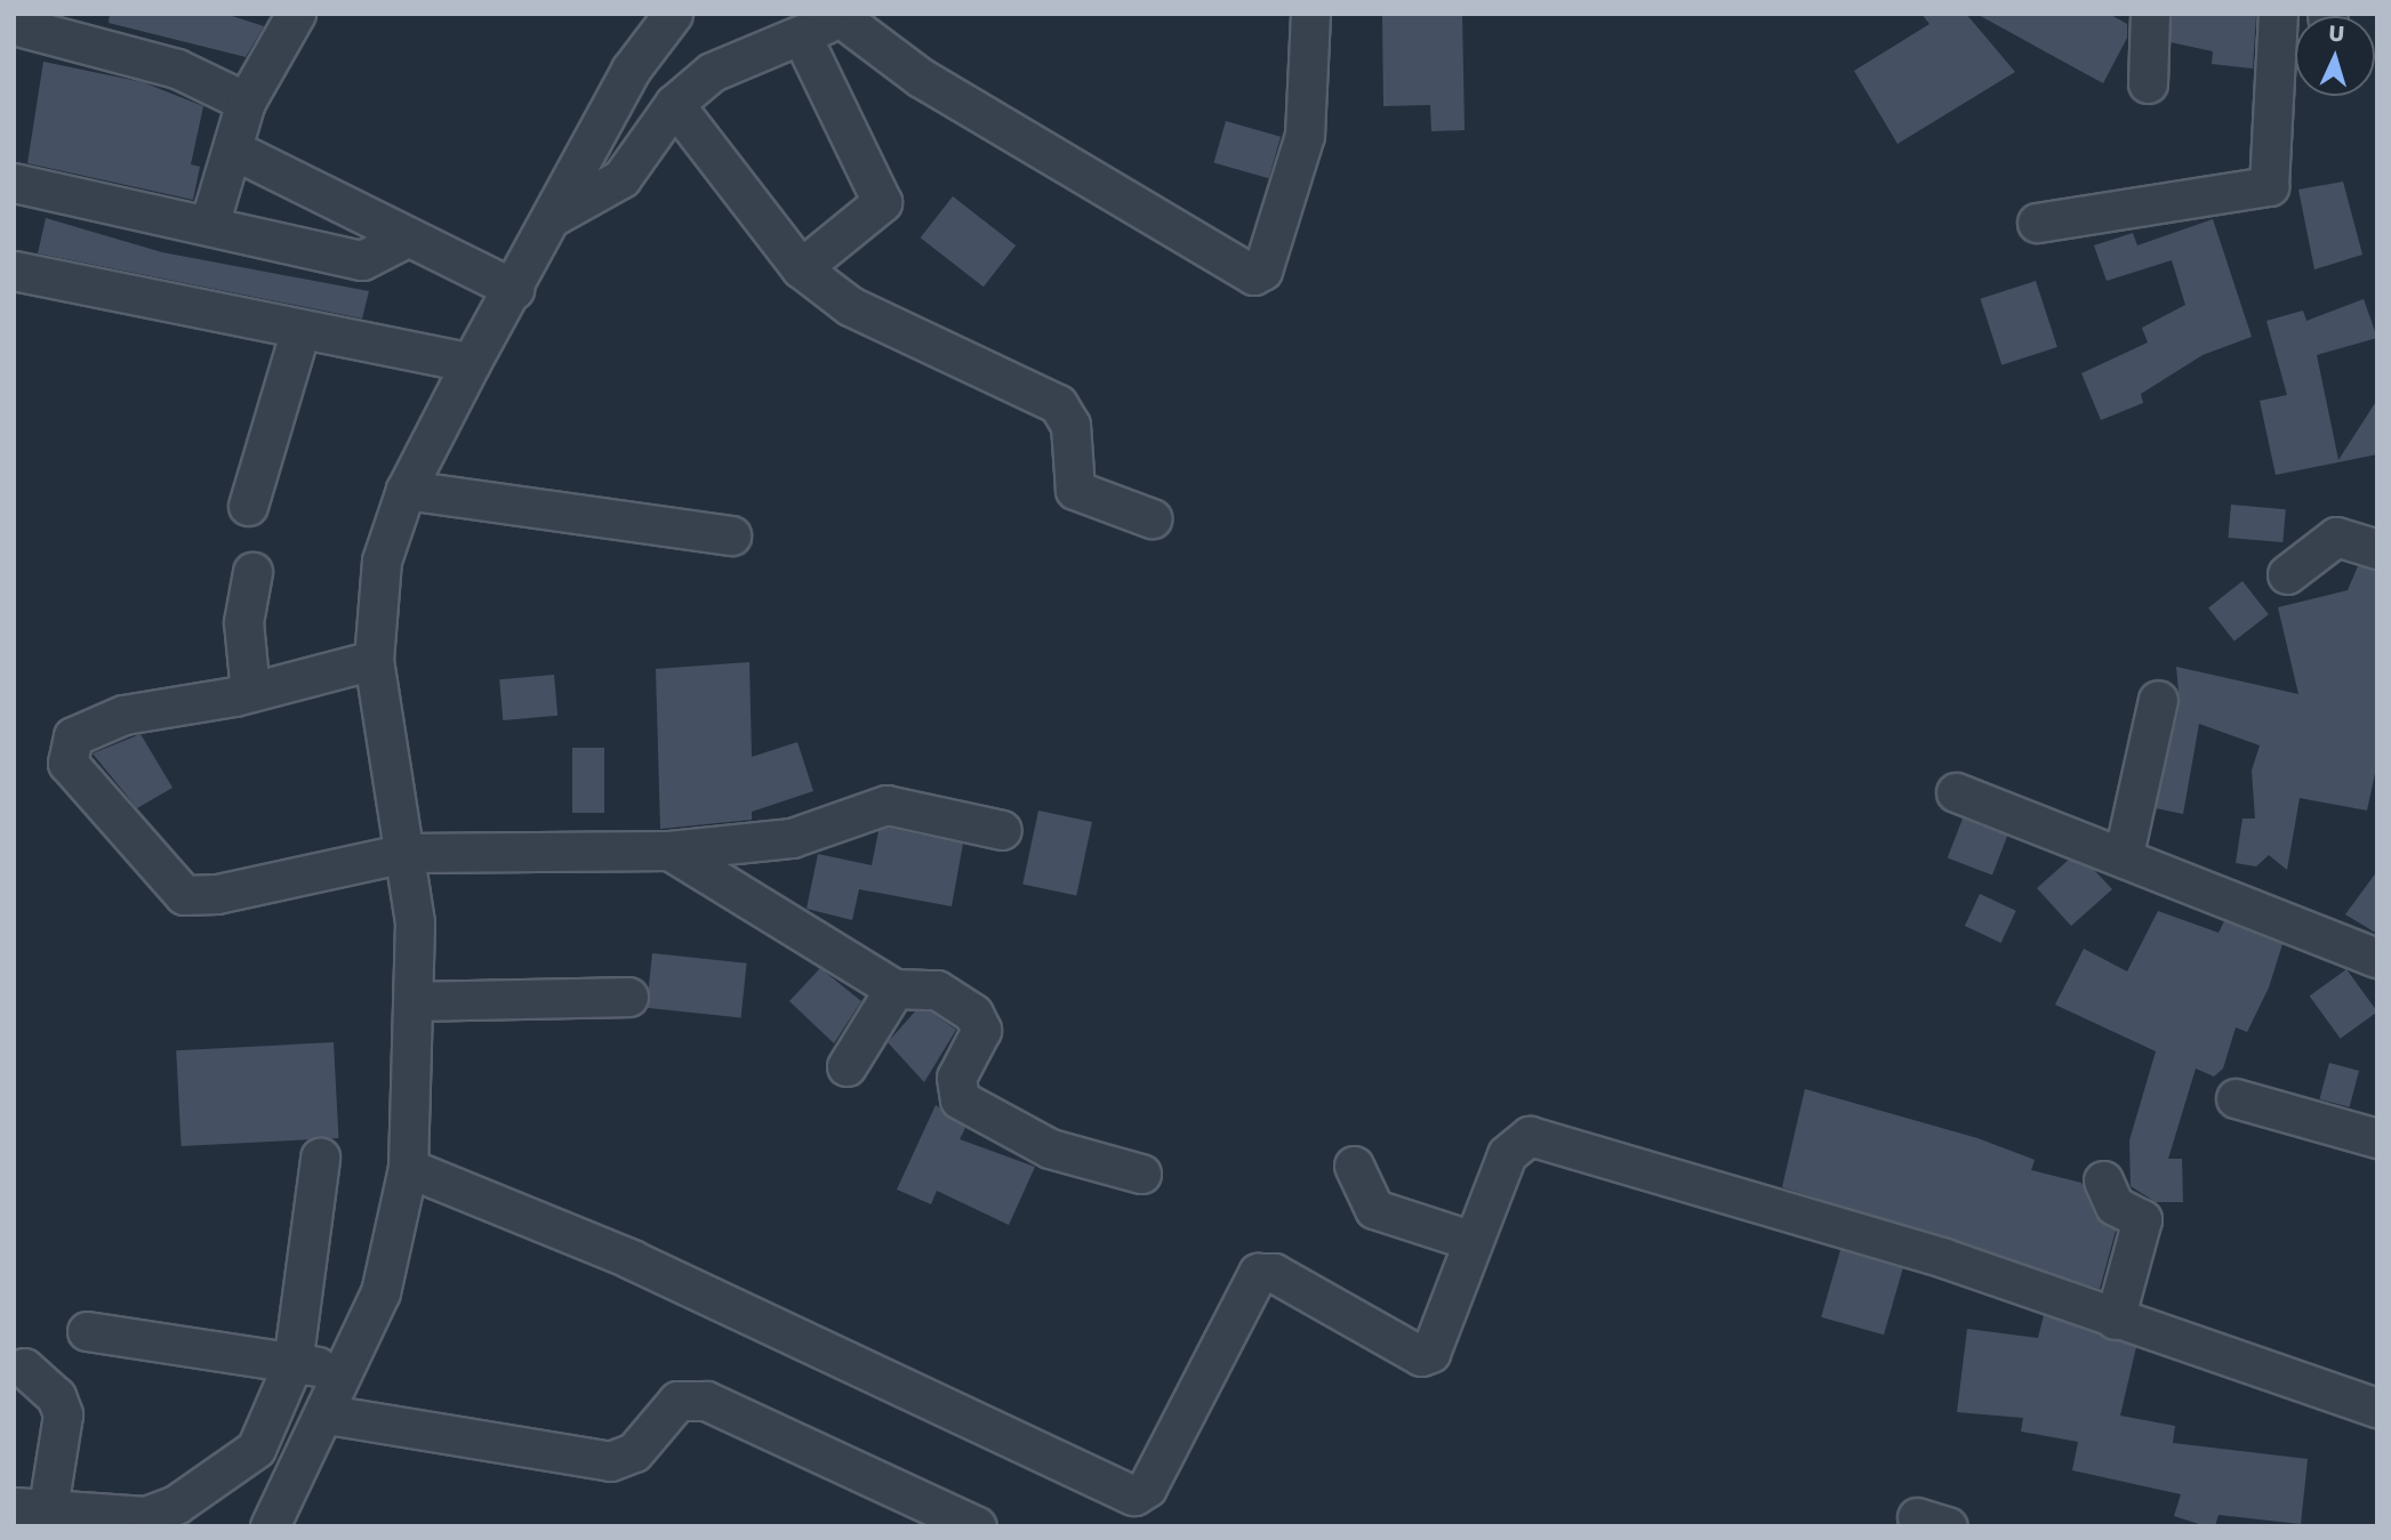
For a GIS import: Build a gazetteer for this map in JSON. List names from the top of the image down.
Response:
{
  "north": "top"
}
